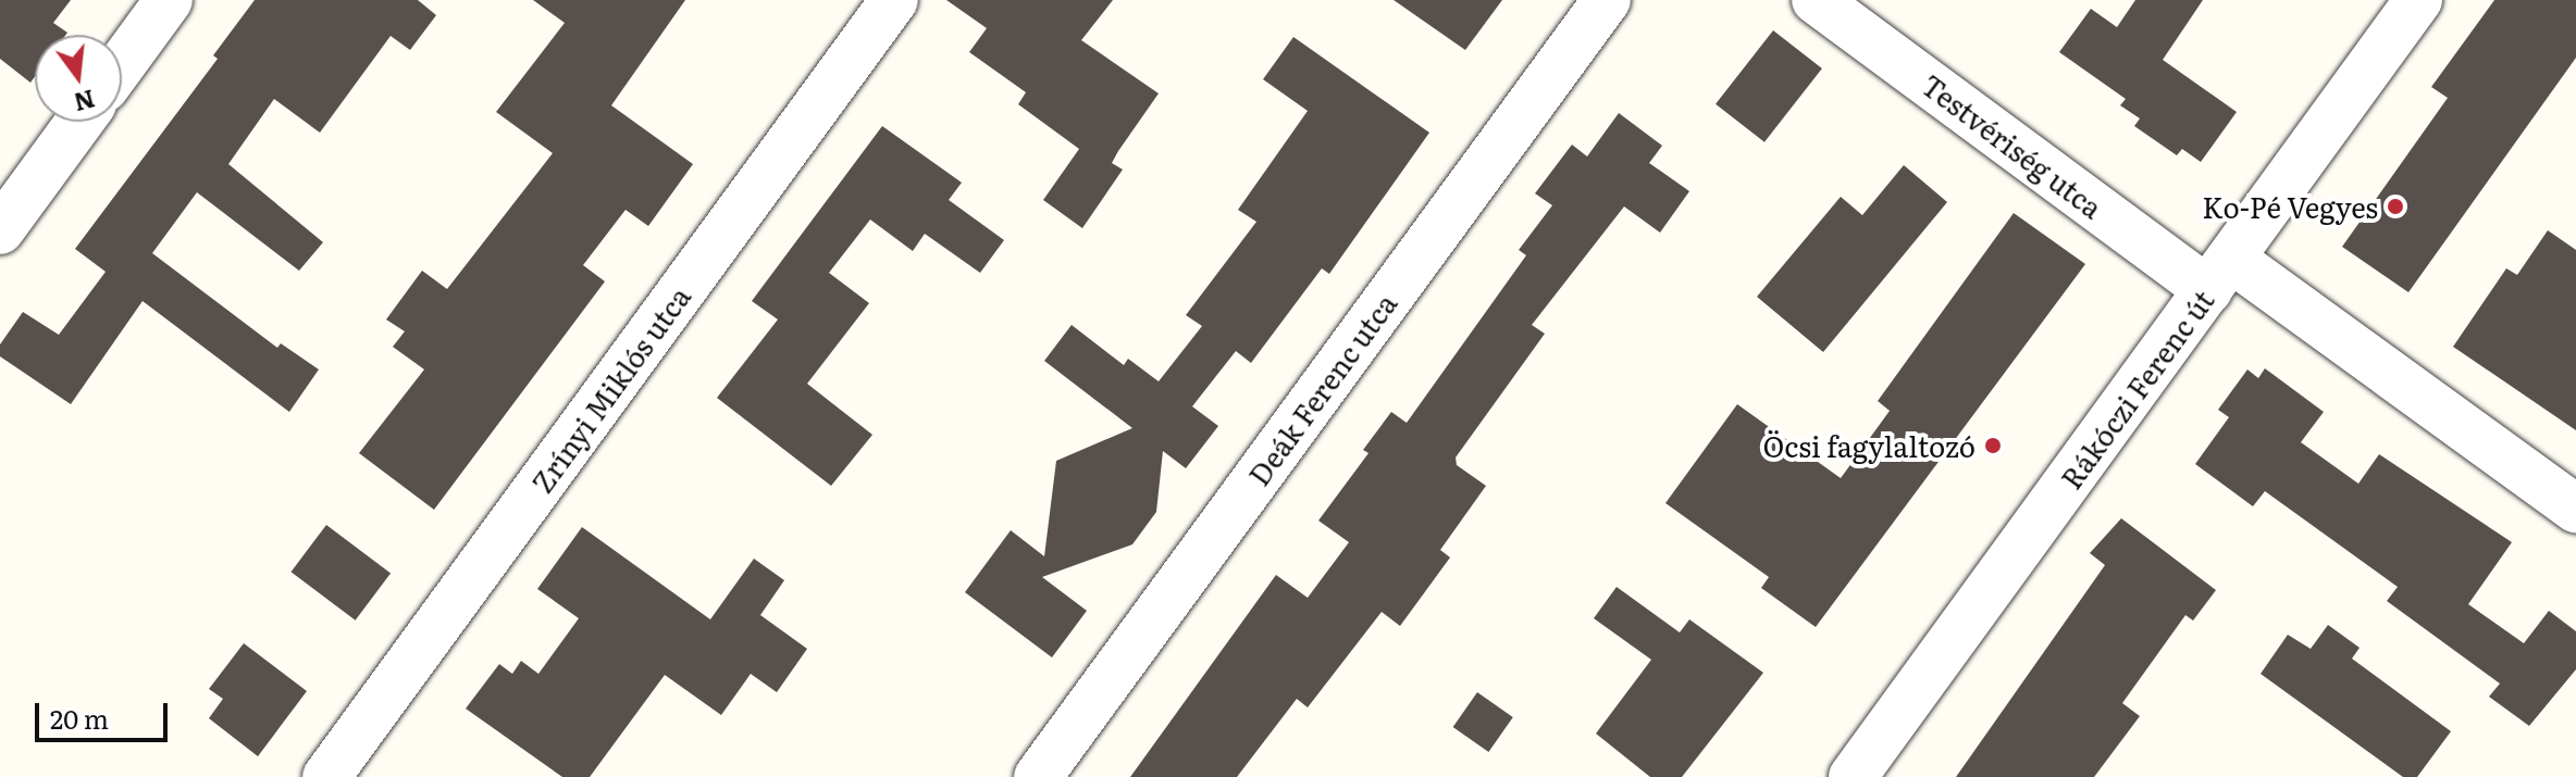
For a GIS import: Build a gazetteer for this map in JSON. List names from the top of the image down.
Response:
{
  "streets": {
    "street": [
      "Testvériség utca",
      "Zrínyi Miklós utca",
      "Deák Ferenc utca",
      "Rákóczi Ferenc út"
    ]
  },
  "crossings": [
    ["Testvériség utca", "Rákóczi Ferenc út"]
  ],
  "places": ["Ko-Pé Vegyes", "Öcsi fagylaltozó"],
  "scale_bar": "20 m",
  "north": "bottom"
}
